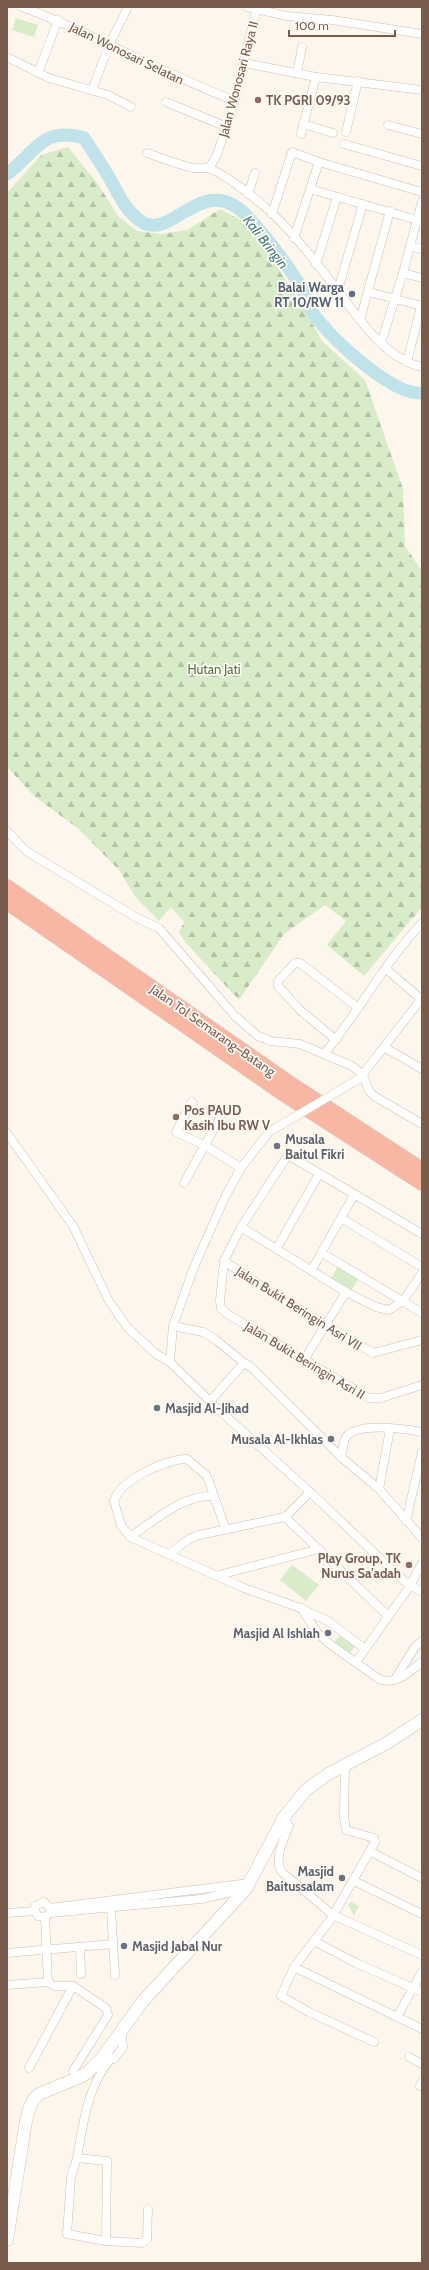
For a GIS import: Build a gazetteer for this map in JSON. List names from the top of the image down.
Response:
{
  "streets": {
    "highway": ["Jalan Tol Semarang–Batang"],
    "street": [
      "Jalan Wonosari Selatan",
      "Jalan Wonosari Raya II",
      "Jalan Bukit Beringin Asri VII",
      "Jalan Bukit Beringin Asri II"
    ]
  },
  "crossings": [
    ["Jalan Wonosari Selatan", "Jalan Wonosari Raya II"],
    ["Jalan Bukit Beringin Asri VII", "Jalan Bukit Beringin Asri II"]
  ],
  "water": ["Kali Bringin"],
  "parks": ["Hutan Jati"],
  "places": [
    "TK PGRI 09/93",
    "Balai Warga RT 10/RW 11",
    "Pos PAUD Kasih Ibu RW V",
    "Musala Baitul Fikri",
    "Masjid Al-Jihad",
    "Musala Al-Ikhlas",
    "Play Group, TK Nurus Sa'adah",
    "Masjid Al Ishlah",
    "Masjid Baitussalam",
    "Masjid Jabal Nur"
  ],
  "scale_bar": "100 m"
}
